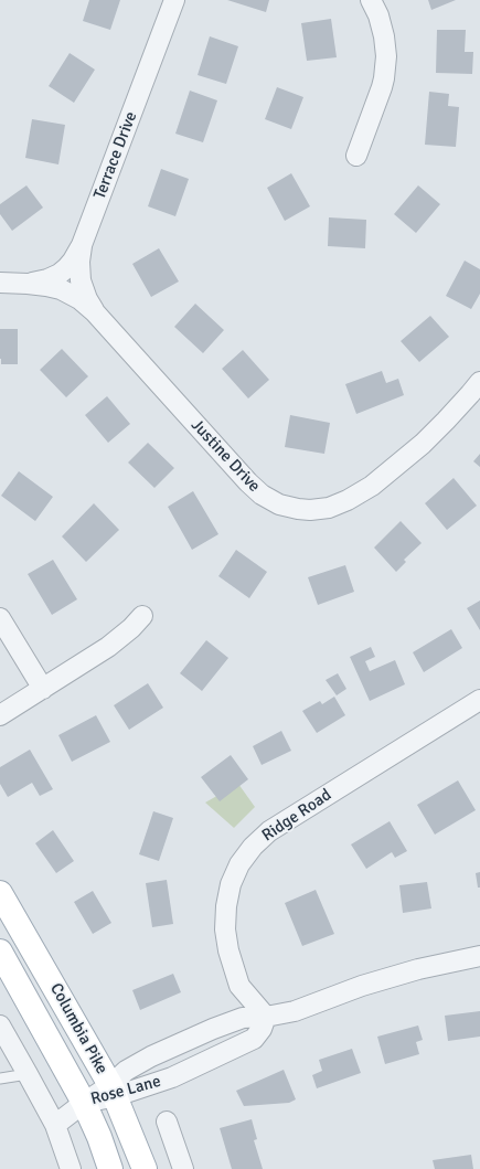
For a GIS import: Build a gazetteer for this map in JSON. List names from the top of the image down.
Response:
{
  "streets": {
    "main road": ["Columbia Pike"],
    "street": [
      "Terrace Drive",
      "Justine Drive",
      "Ridge Road",
      "Rose Lane"
    ]
  },
  "crossings": [
    ["Terrace Drive", "Justine Drive"],
    ["Ridge Road", "Rose Lane"],
    ["Columbia Pike", "Rose Lane"]
  ]
}
